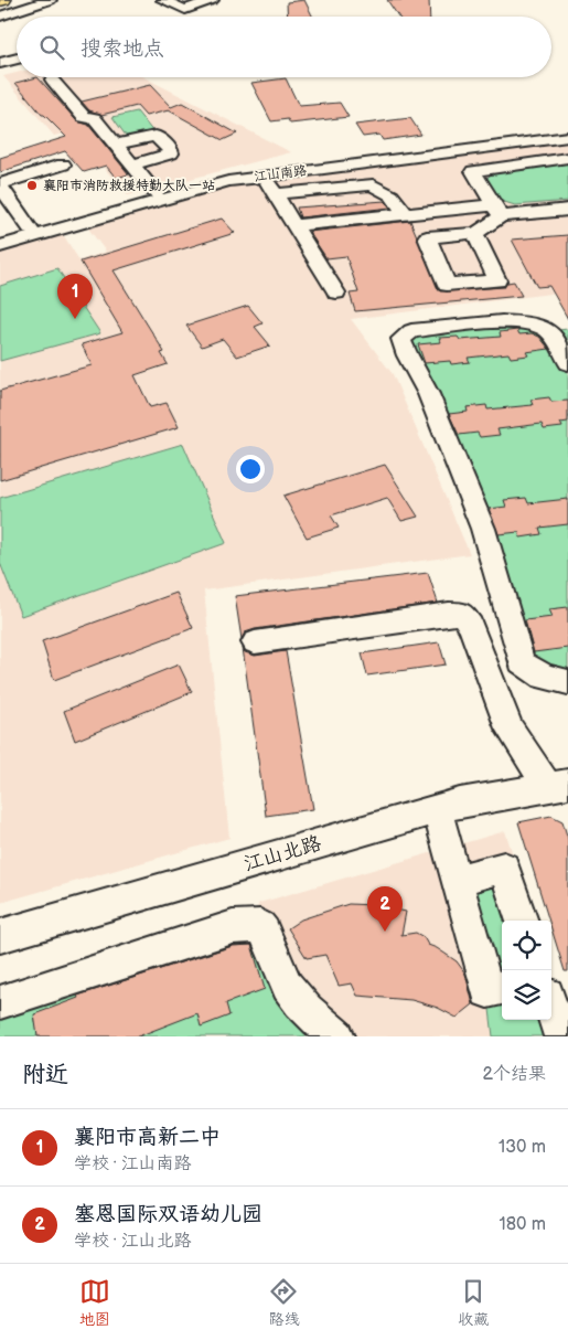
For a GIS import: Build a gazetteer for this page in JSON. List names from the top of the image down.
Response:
{
  "streets": {
    "street": ["江山南路", "江山北路"]
  },
  "places": ["襄阳市消防救援特勤大队一站"],
  "page": {
    "search": "搜索地点",
    "pins": ["1", "2"],
    "heading": ["附近", "2个结果"],
    "list": [
      {
        "mark": "1",
        "name": "襄阳市高新二中",
        "note": "学校 · 江山南路",
        "value": "130 m"
      },
      {
        "mark": "2",
        "name": "塞恩国际双语幼儿园",
        "note": "学校 · 江山北路",
        "value": "180 m"
      }
    ],
    "nav": ["地图", "路线", "收藏"]
  }
}
